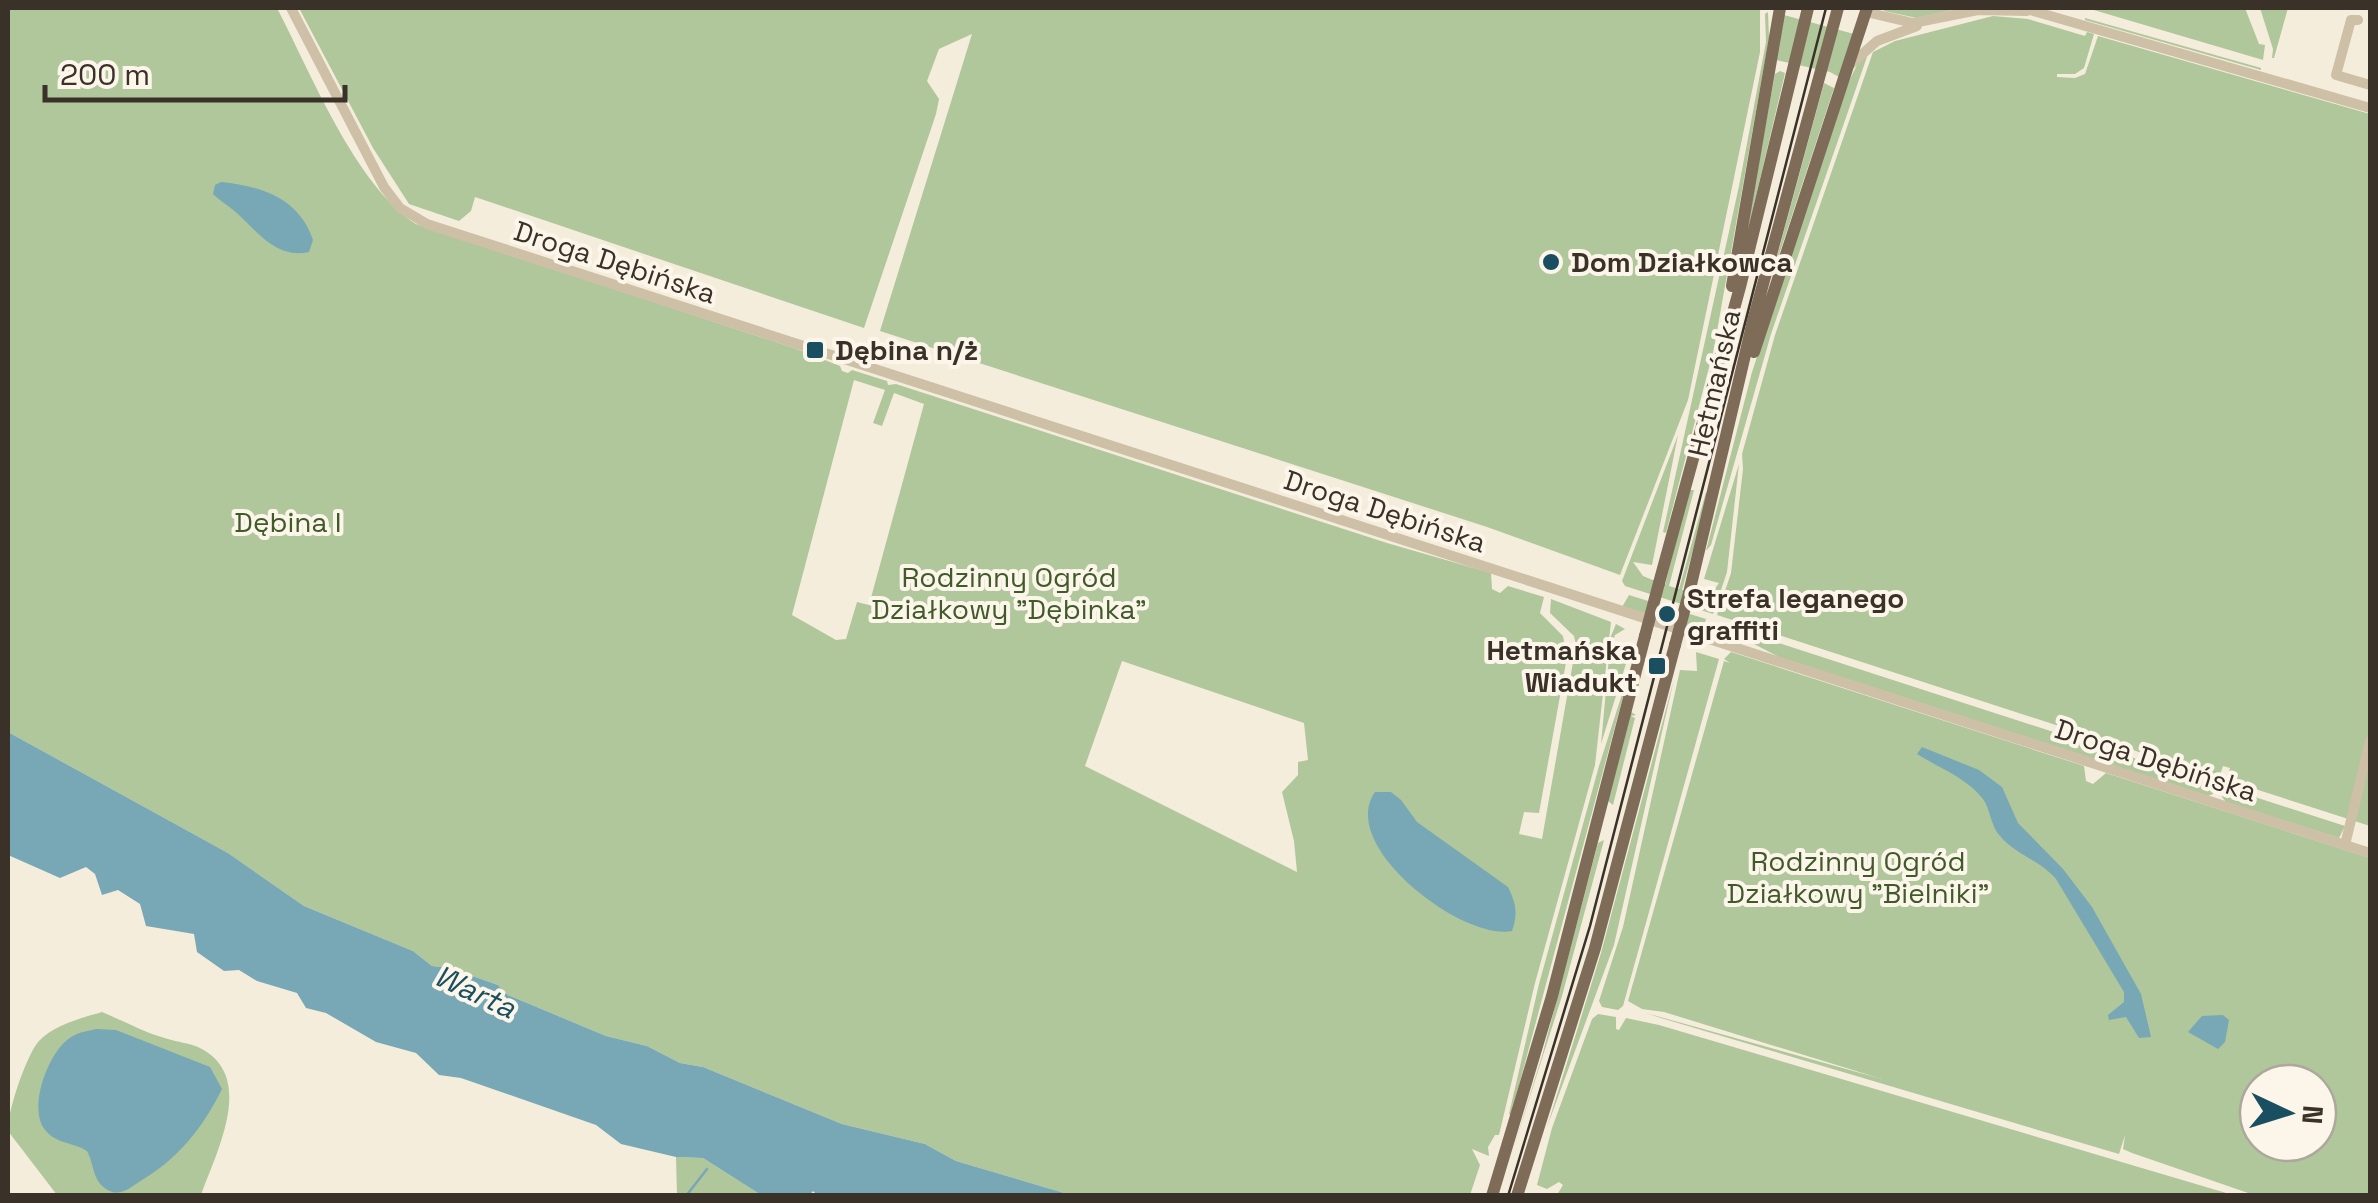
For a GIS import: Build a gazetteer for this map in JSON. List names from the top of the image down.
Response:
{
  "streets": {
    "main road": ["Hetmańska"],
    "street": ["Droga Dębińska"]
  },
  "water": ["Warta"],
  "parks": ["Dębina I", "Rodzinny Ogród Działkowy \"Dębinka\"", "Rodzinny Ogród Działkowy \"Bielniki\""],
  "places": {
    "other": ["Dom Działkowca", "Strefa leganego graffiti"],
    "transit": ["Dębina n/ż", "Hetmańska Wiadukt"]
  },
  "scale_bar": "200 m",
  "north": "right"
}
